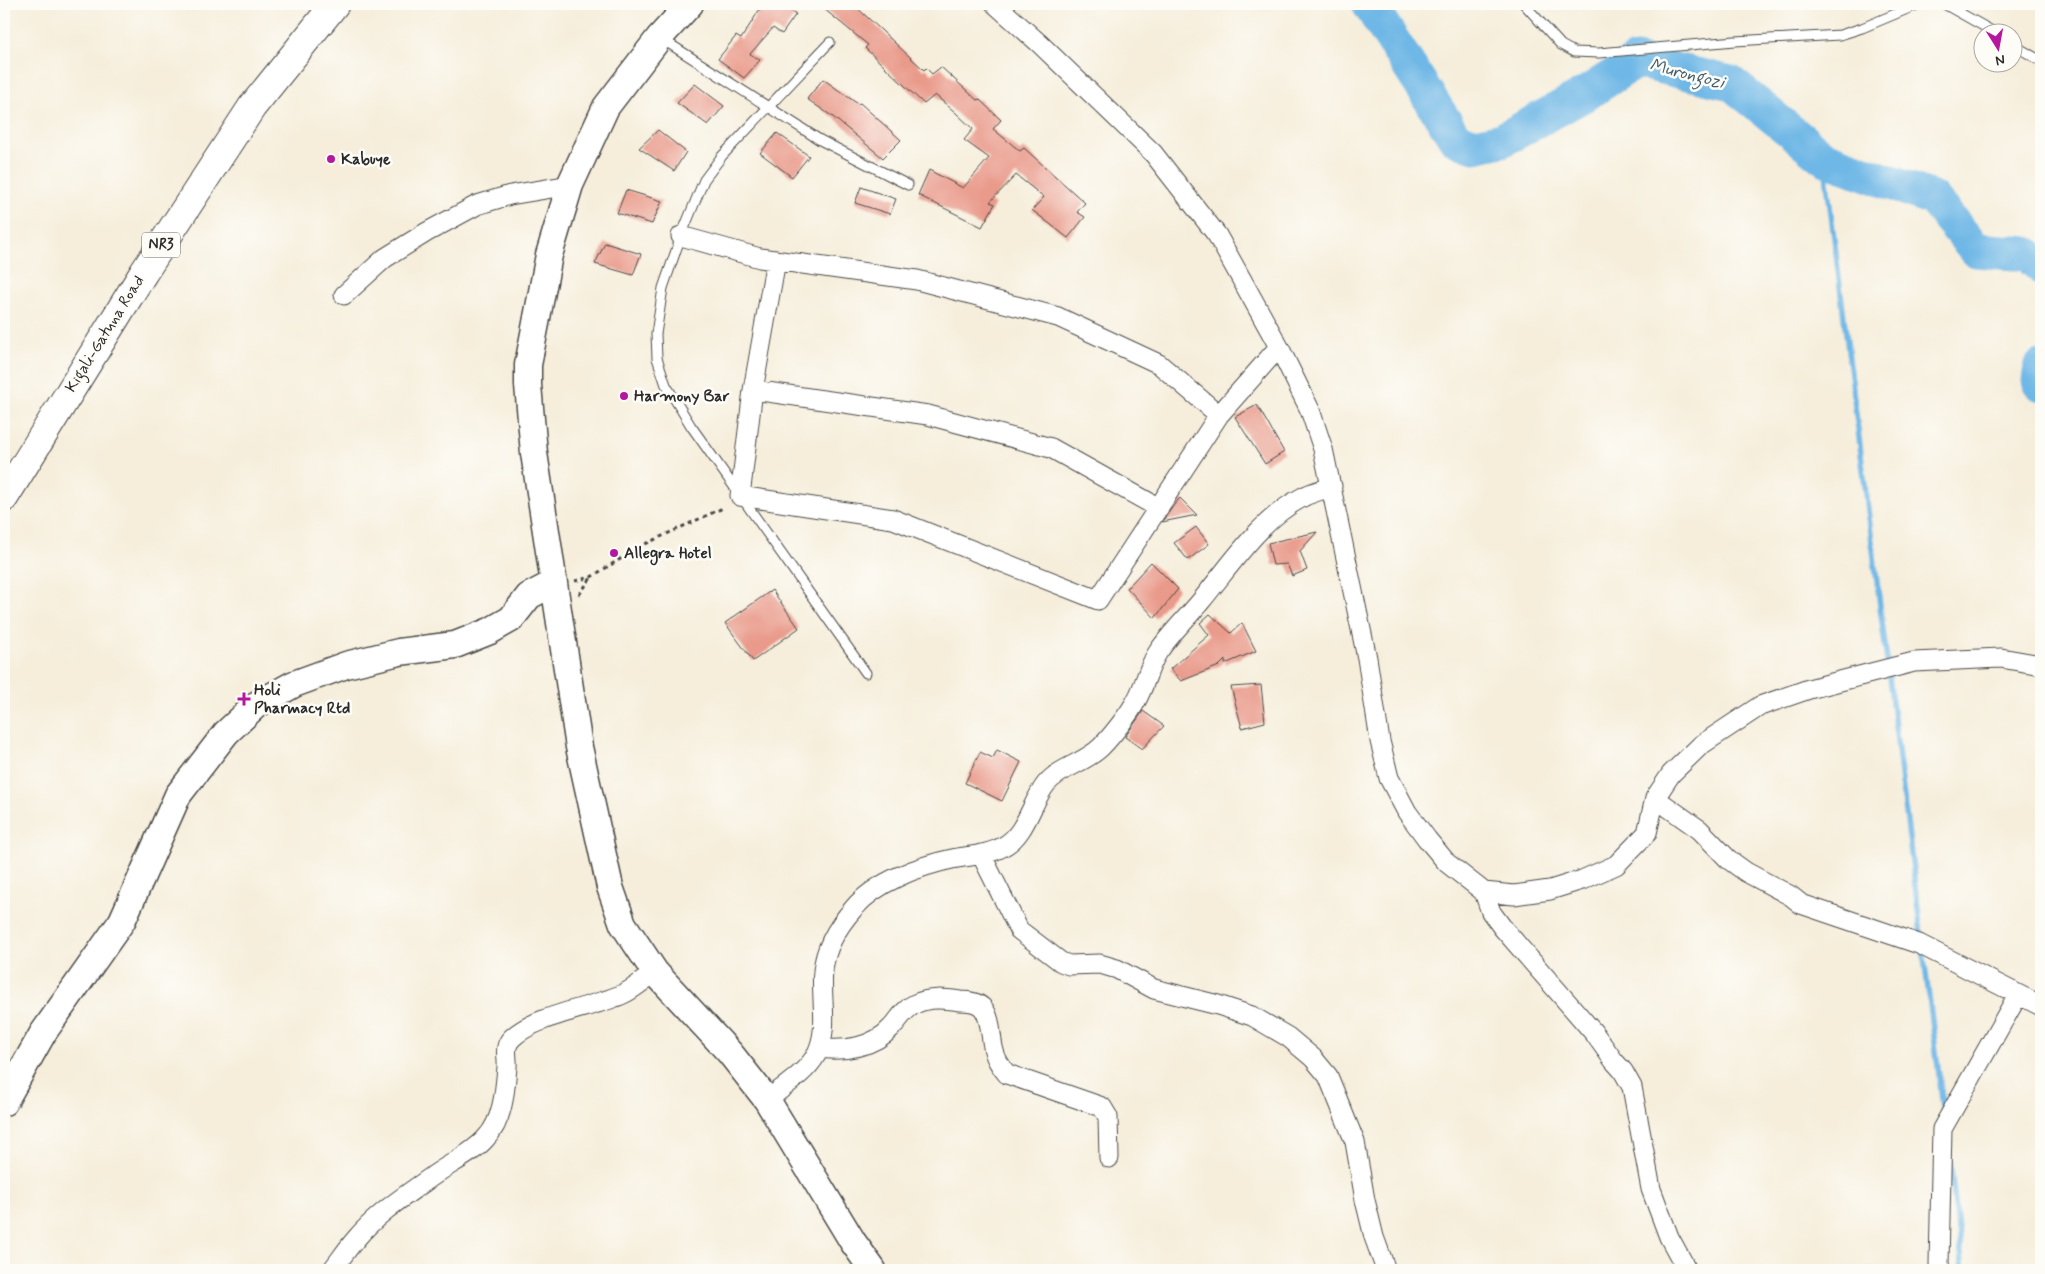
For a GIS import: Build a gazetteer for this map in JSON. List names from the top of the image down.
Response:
{
  "streets": {
    "highway": ["NR3", "Kigali-Gatuna Road"]
  },
  "water": ["Murongozi"],
  "places": {
    "other": ["Kabuye", "Harmony Bar", "Allegra Hotel"],
    "health": ["Holi Pharmacy Rtd"]
  },
  "north": "bottom"
}
